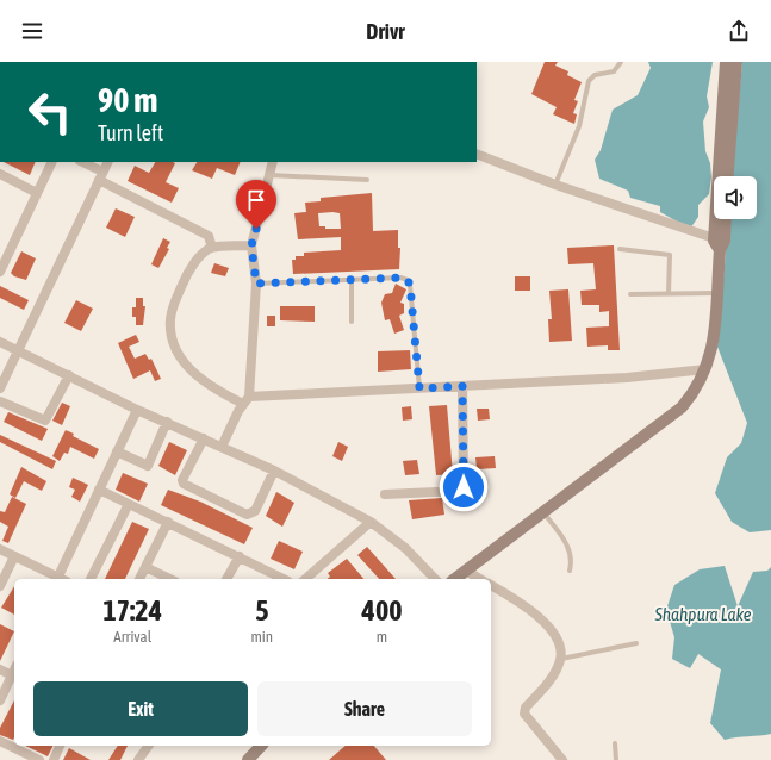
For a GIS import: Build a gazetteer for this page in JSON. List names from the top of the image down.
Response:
{
  "water": ["Shahpura Lake"],
  "page": {
    "header": "Drivr",
    "turn": ["90 m", "Turn left"],
    "eta": [
      "17:24",
      "Arrival",
      "5",
      "min",
      "400",
      "m"
    ],
    "buttons": ["Exit", "Share"]
  }
}
